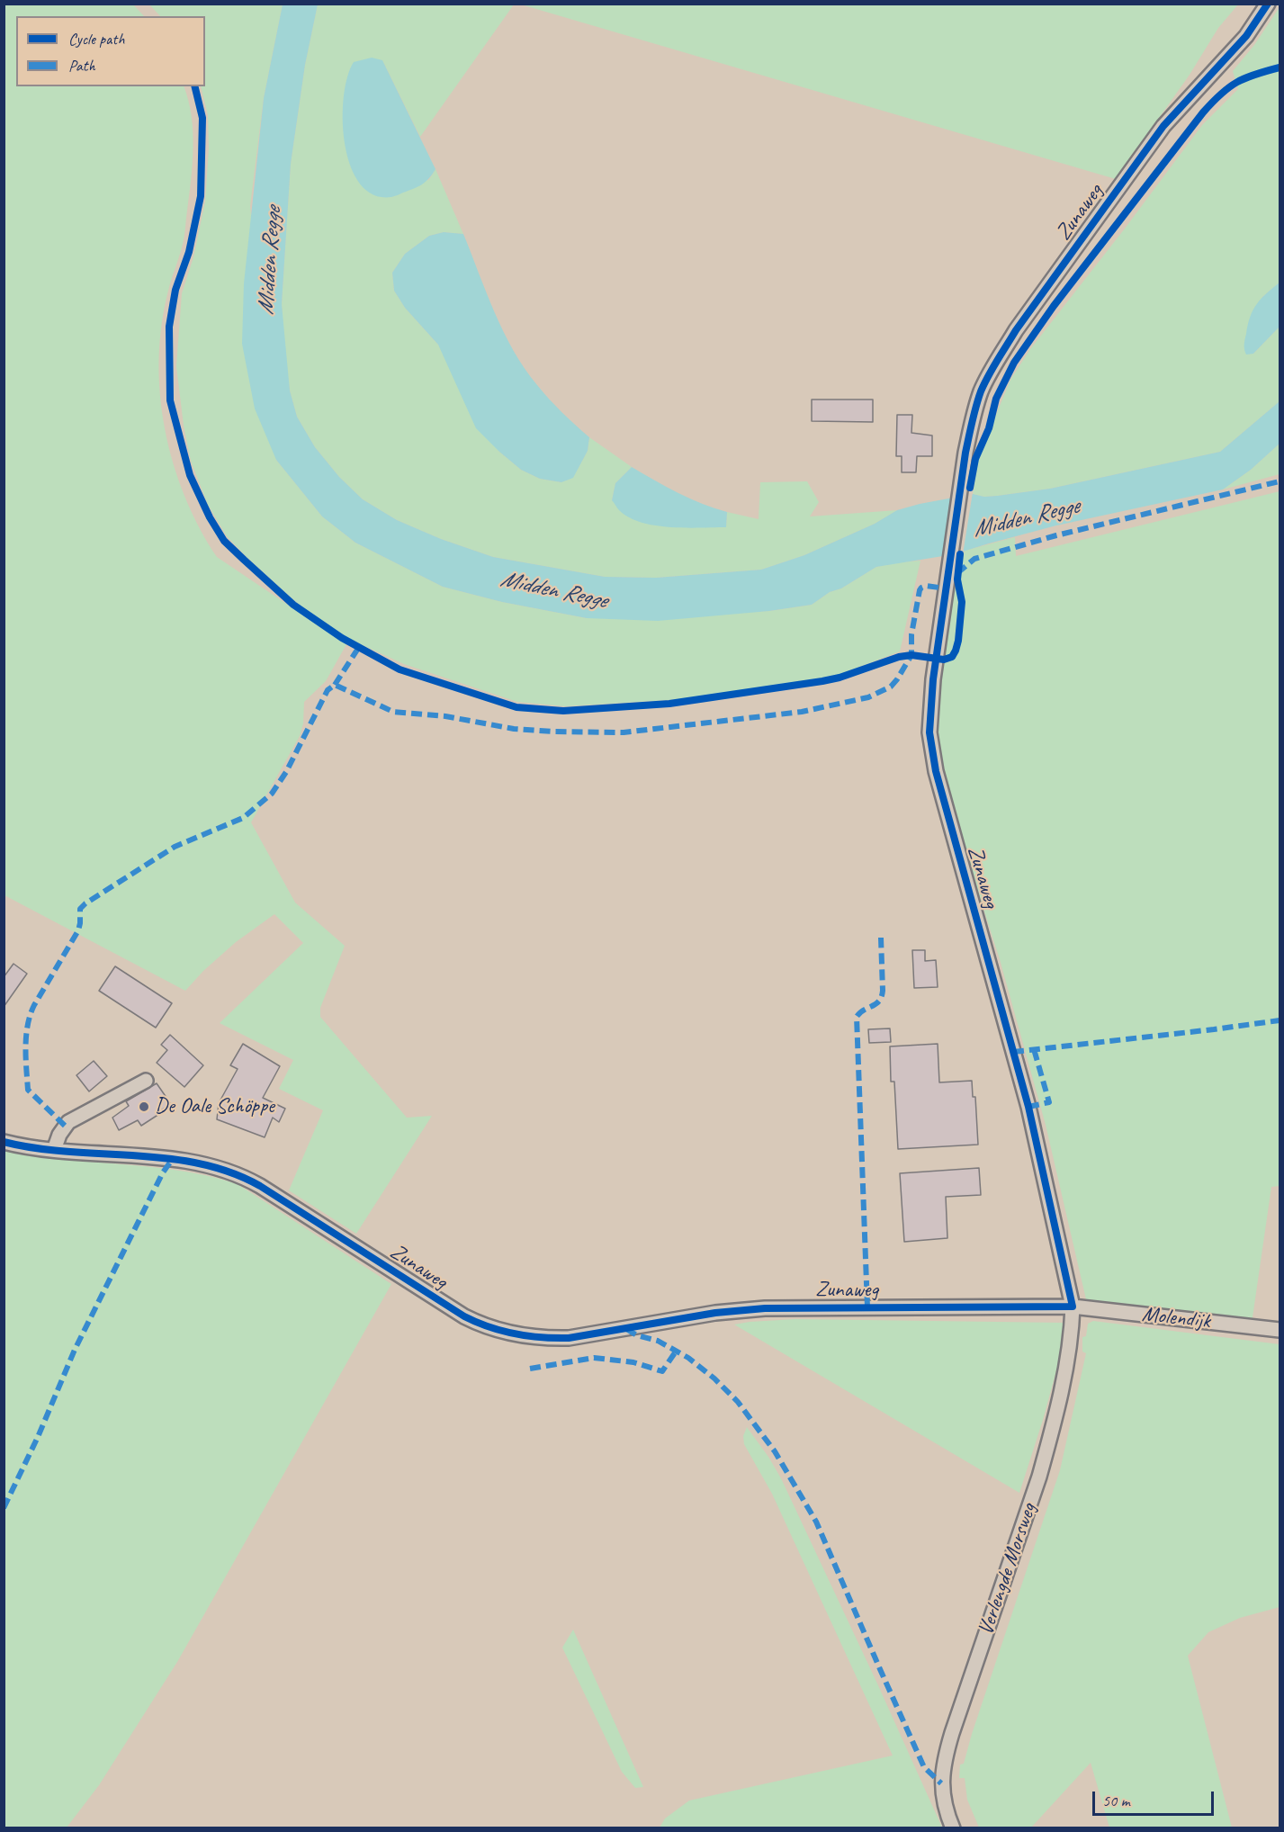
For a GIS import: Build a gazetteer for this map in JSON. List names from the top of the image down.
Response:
{
  "streets": {
    "street": ["Zunaweg", "Molendijk", "Verlengde Morsweg"]
  },
  "crossings": [
    ["Zunaweg", "Molendijk"],
    ["Zunaweg", "Verlengde Morsweg"],
    ["Molendijk", "Verlengde Morsweg"]
  ],
  "water": ["Midden Regge"],
  "places": ["De Oale Schöppe"],
  "legend": ["Cycle path", "Path"],
  "scale_bar": "50 m"
}
